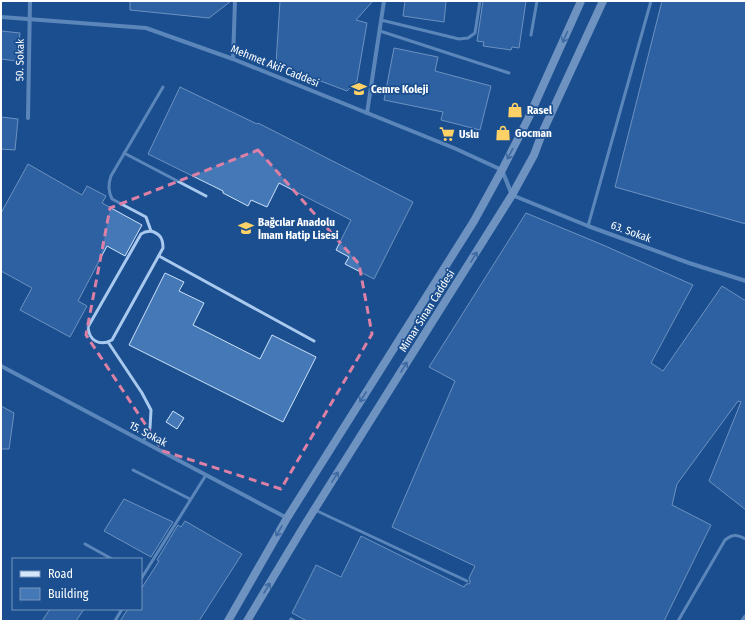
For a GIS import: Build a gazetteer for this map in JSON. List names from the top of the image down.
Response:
{
  "streets": {
    "main road": ["Mimar Sinan Caddesi"],
    "street": [
      "50. Sokak",
      "Mehmet Akif Caddesi",
      "63. Sokak",
      "15. Sokak"
    ]
  },
  "crossings": [
    ["50. Sokak", "Mehmet Akif Caddesi"],
    ["Mehmet Akif Caddesi", "Mimar Sinan Caddesi"],
    ["63. Sokak", "Mimar Sinan Caddesi"],
    ["Mimar Sinan Caddesi", "15. Sokak"]
  ],
  "places": {
    "school or university": ["Cemre Koleji", "Bağcılar Anadolu İmam Hatip Lisesi"],
    "shop": ["Rasel", "Gocman"],
    "supermarket": ["Uslu"]
  },
  "legend": ["Road", "Building"]
}
